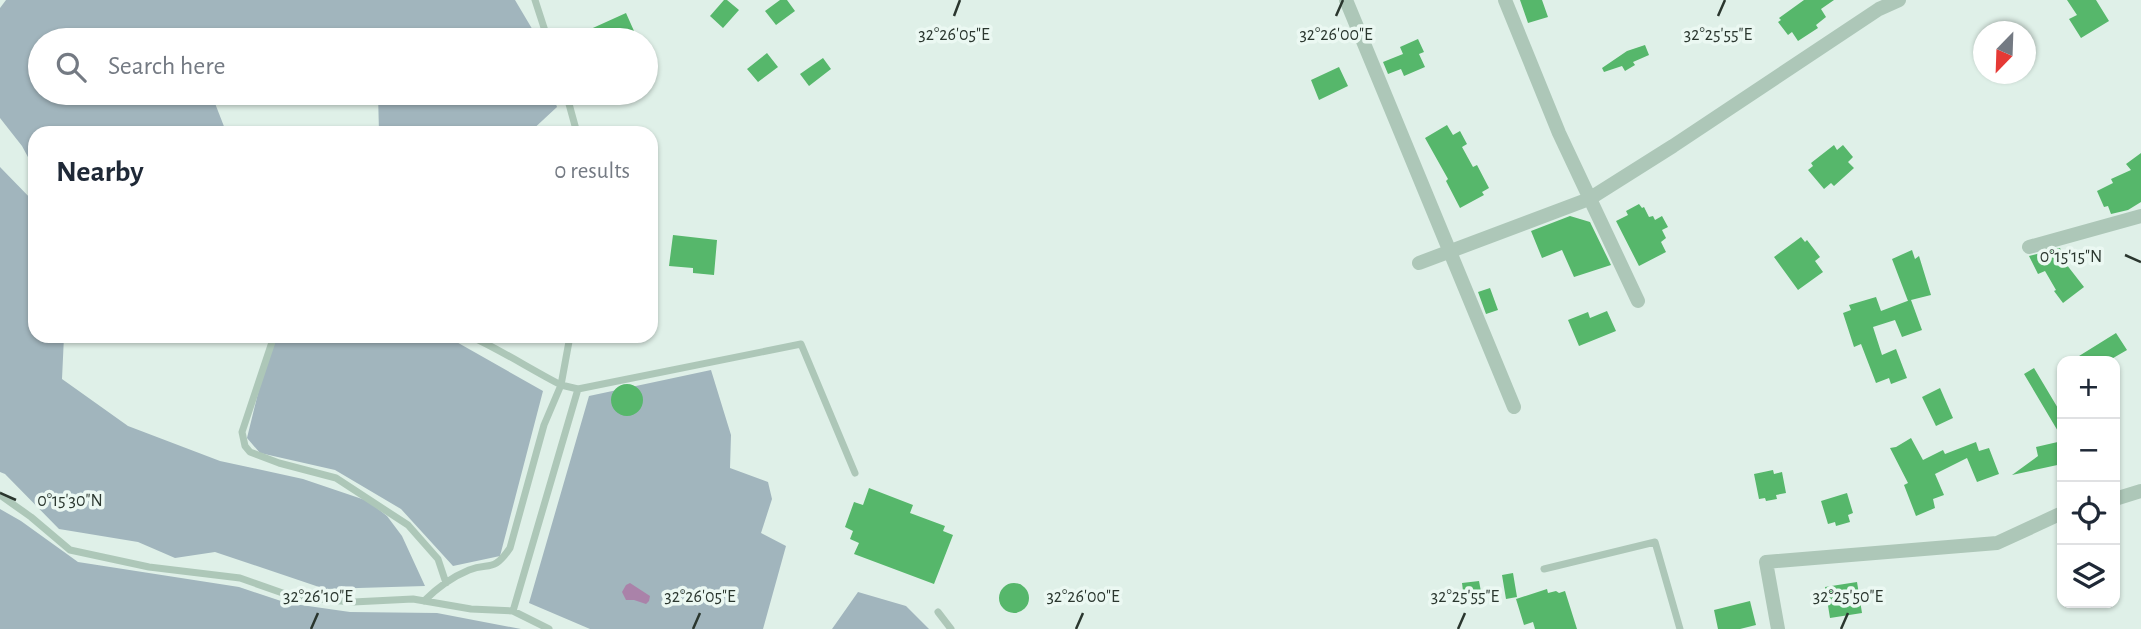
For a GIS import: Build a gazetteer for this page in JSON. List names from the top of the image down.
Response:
{
  "north": "bottom left",
  "page": {
    "search": "Search here",
    "heading": ["Nearby", "0 results"],
    "map_buttons": ["+", "−"]
  },
  "coordinates": [
    "32°26'05\"E",
    "32°25'55\"E",
    "32°26'00\"E",
    "0°15'15\"N",
    "0°15'30\"N",
    "32°26'10\"E",
    "32°25'50\"E"
  ]
}
